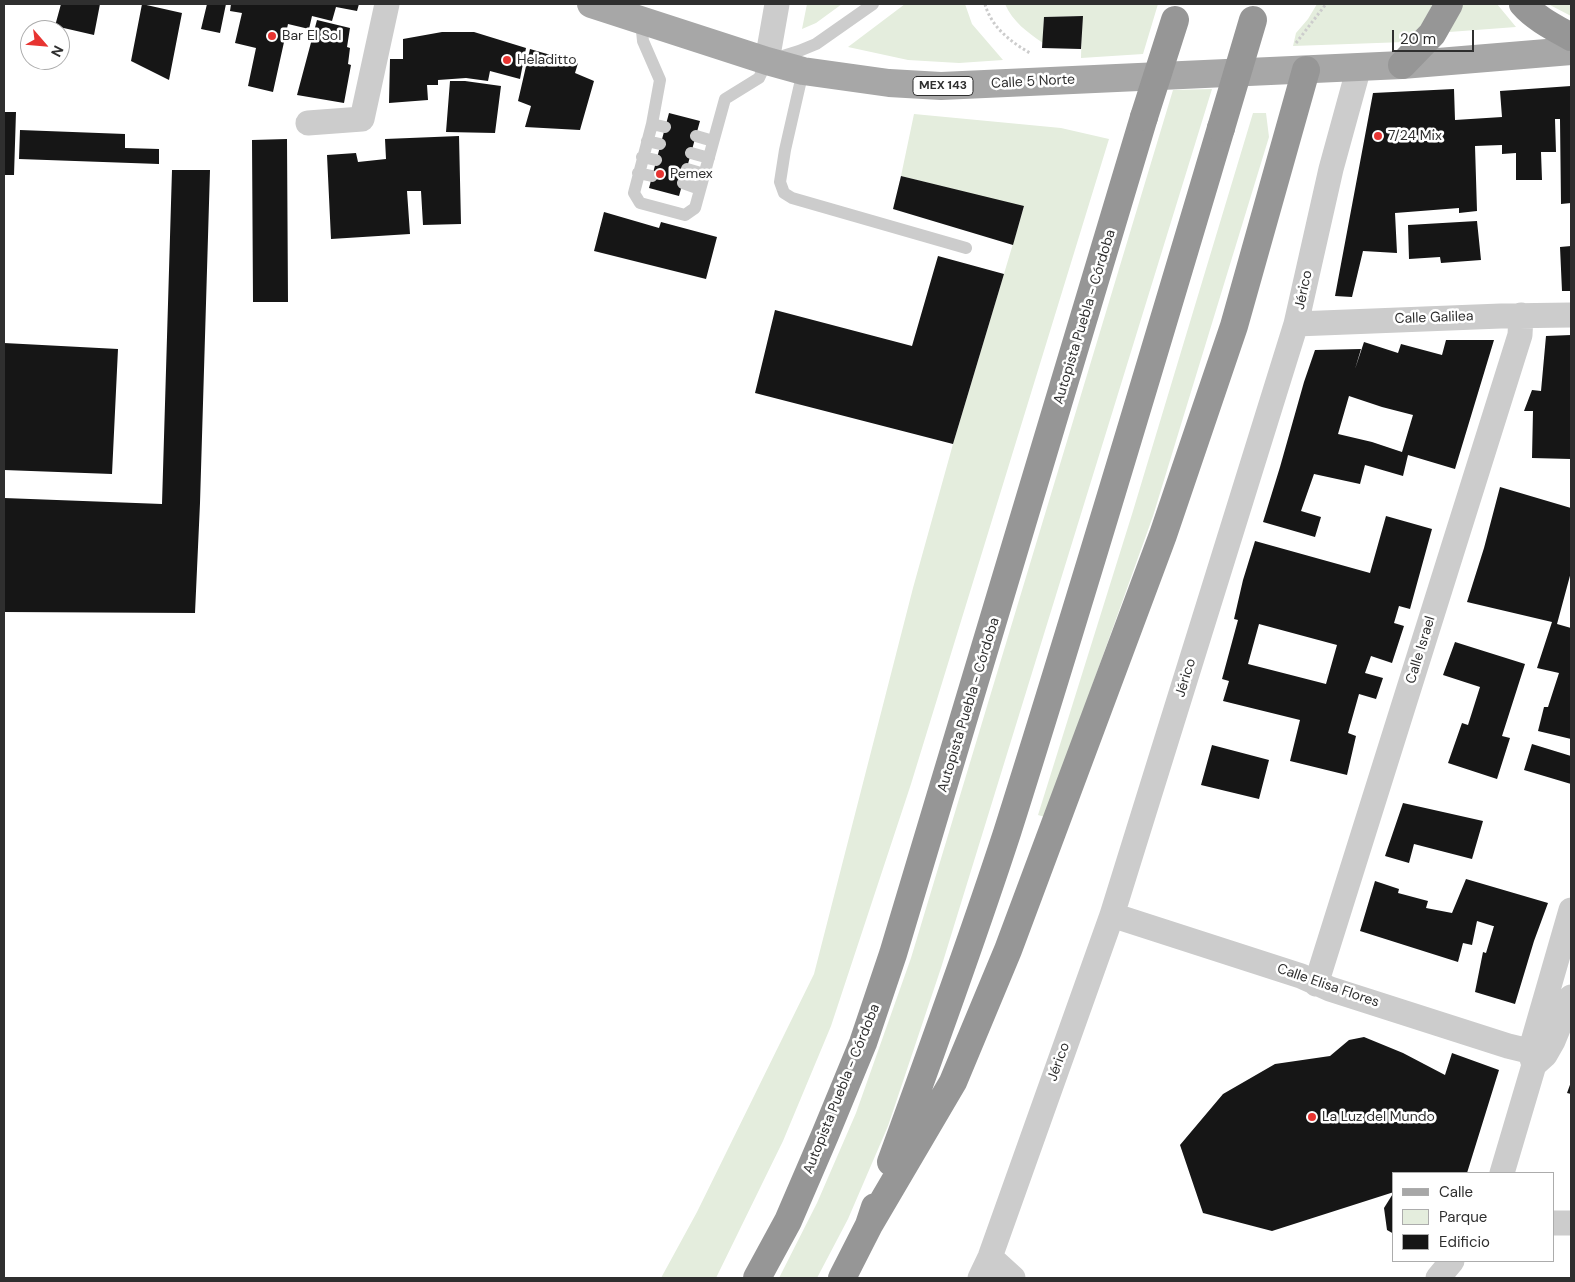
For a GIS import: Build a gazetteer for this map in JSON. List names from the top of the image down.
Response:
{
  "streets": {
    "highway": ["Autopista Puebla - Córdoba"],
    "main road": ["Calle 5 Norte", "MEX 143"],
    "street": [
      "Jérico",
      "Calle Galilea",
      "Calle Israel",
      "Calle Elisa Flores"
    ]
  },
  "crossings": [
    ["Calle 5 Norte", "MEX 143"],
    ["MEX 143", "Jérico"],
    ["Jérico", "Calle Galilea"],
    ["Jérico", "Calle Elisa Flores"],
    ["Calle Galilea", "Calle Israel"],
    ["Calle Israel", "Calle Elisa Flores"]
  ],
  "places": [
    "Bar El Sol",
    "Heladitto",
    "7/24 Mix",
    "Pemex",
    "La Luz del Mundo"
  ],
  "legend": ["Calle", "Parque", "Edificio"],
  "scale_bar": "20 m",
  "north": "bottom right"
}
